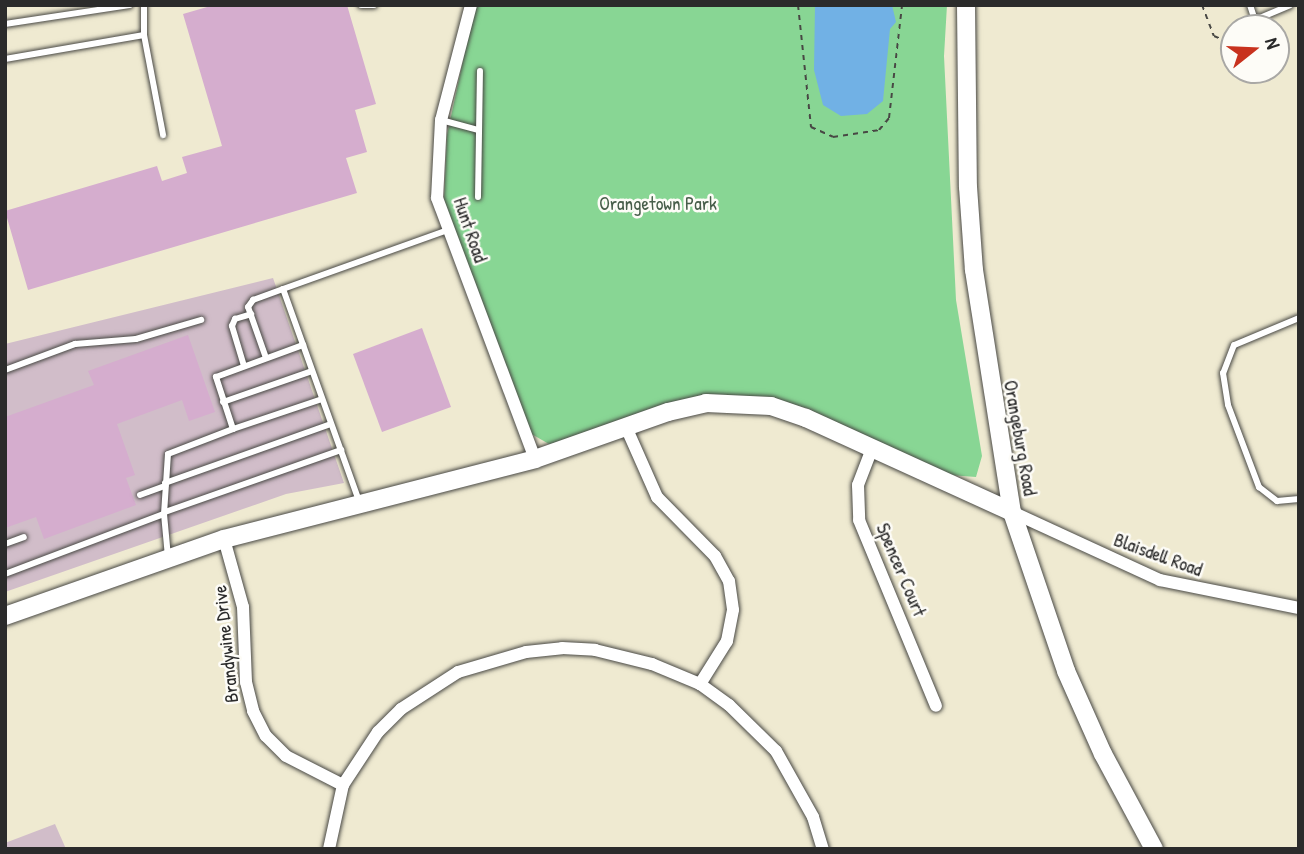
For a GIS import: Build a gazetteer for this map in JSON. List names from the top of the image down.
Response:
{
  "streets": {
    "street": [
      "Hunt Road",
      "Orangeburg Road",
      "Blaisdell Road",
      "Spencer Court",
      "Brandywine Drive"
    ]
  },
  "crossings": [
    ["Orangeburg Road", "Blaisdell Road"]
  ],
  "parks": ["Orangetown Park"],
  "north": "right"
}
